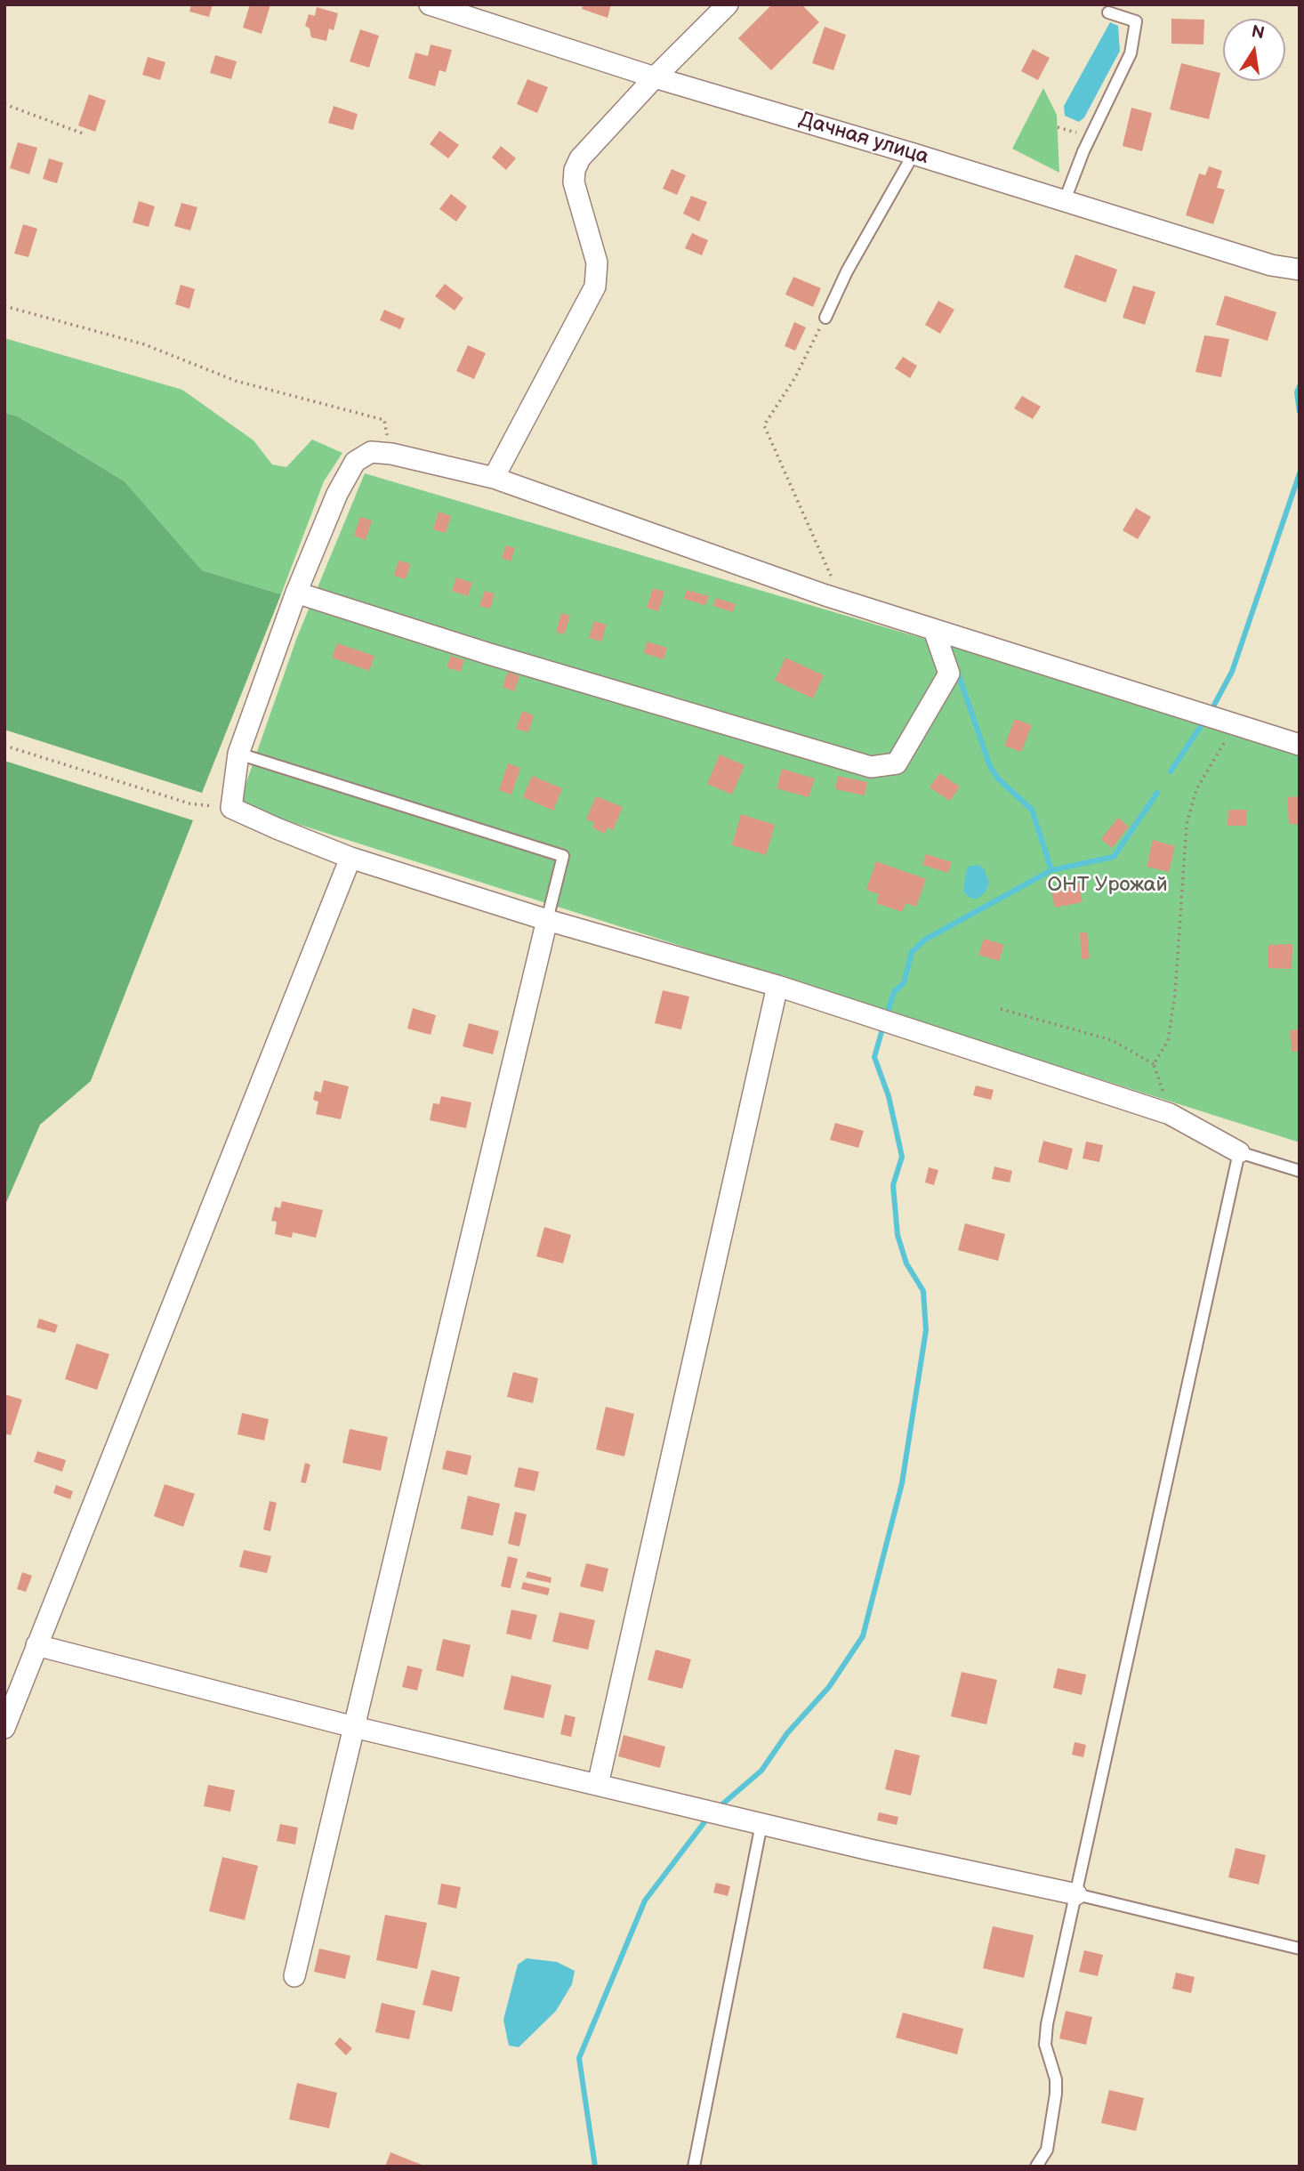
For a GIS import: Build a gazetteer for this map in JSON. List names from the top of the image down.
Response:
{
  "streets": {
    "street": ["Дачная улица"]
  },
  "parks": ["ОНТ Урожай"],
  "north": "top"
}
